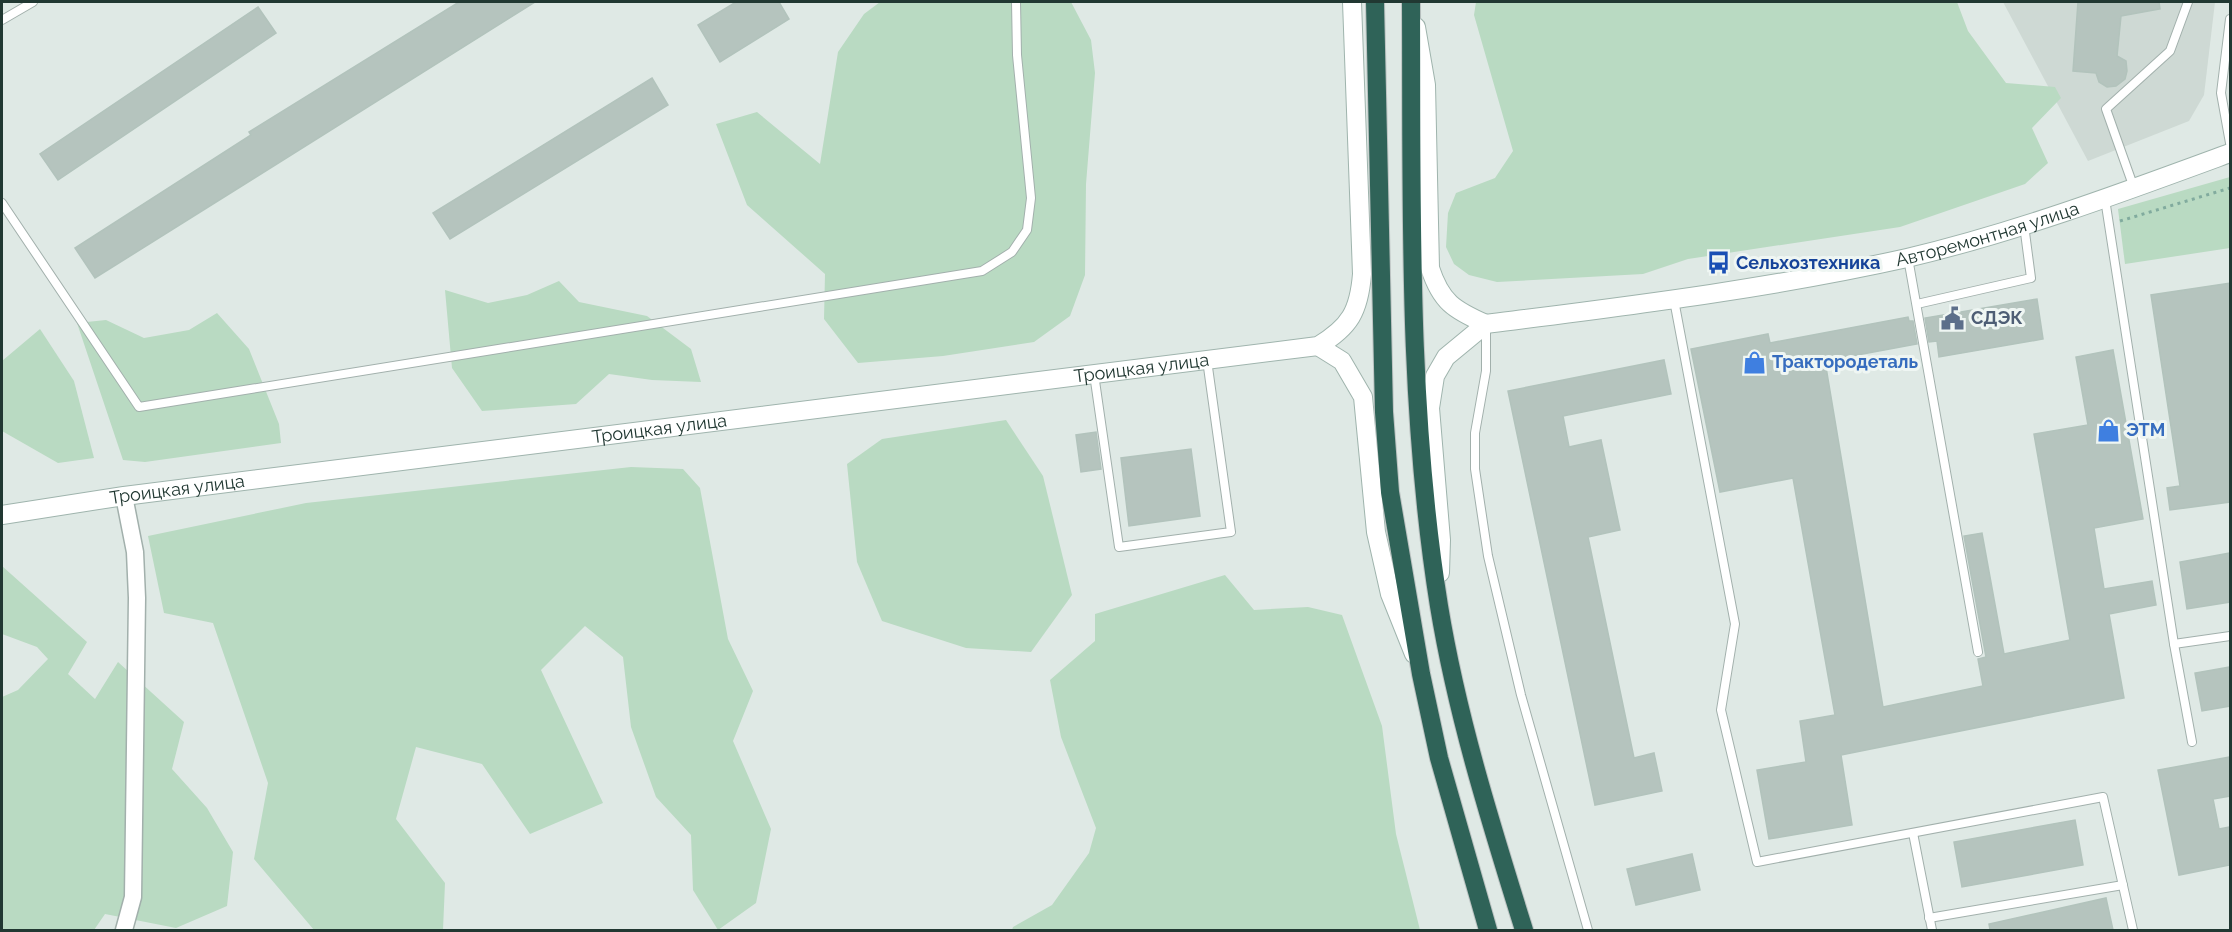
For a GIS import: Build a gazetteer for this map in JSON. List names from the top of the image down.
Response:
{
  "streets": {
    "street": ["Авторемонтная улица", "Троицкая улица"]
  },
  "places": {
    "bus stop": ["Сельхозтехника"],
    "public building": ["СДЭК"],
    "shop": ["Трактородеталь", "ЭТМ"]
  }
}
